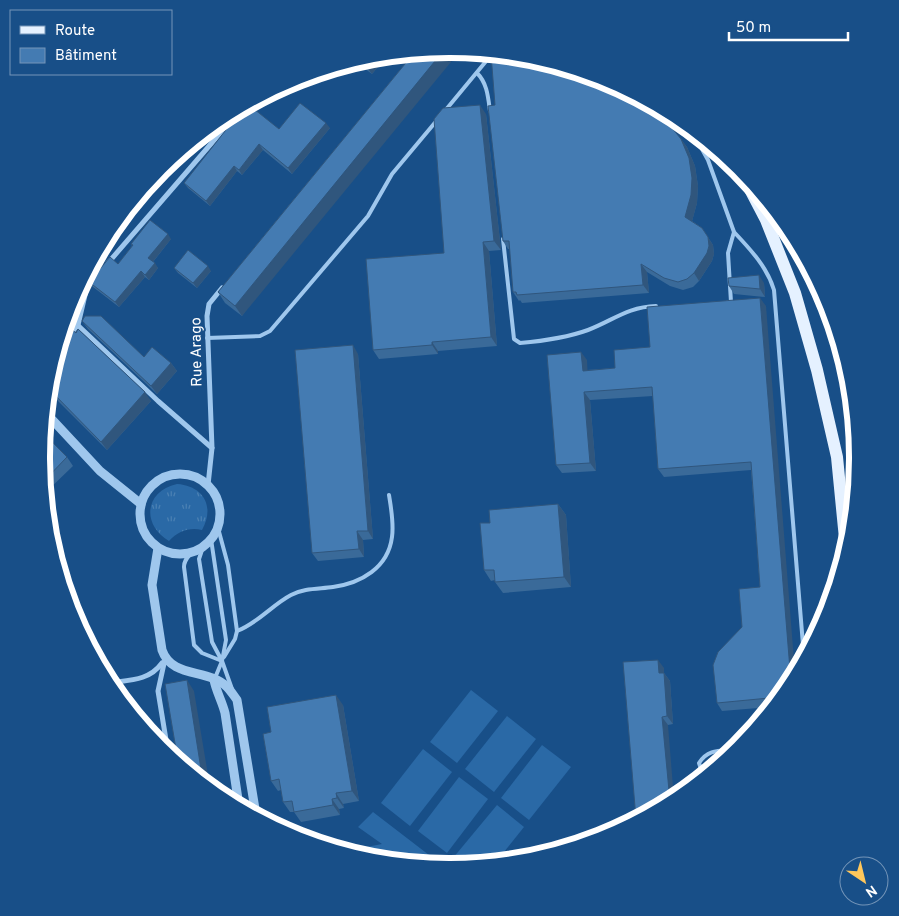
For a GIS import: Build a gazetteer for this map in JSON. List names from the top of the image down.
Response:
{
  "streets": {
    "street": ["Rue Arago"]
  },
  "legend": ["Route", "Bâtiment"],
  "scale_bar": "50 m",
  "north": "bottom right"
}
